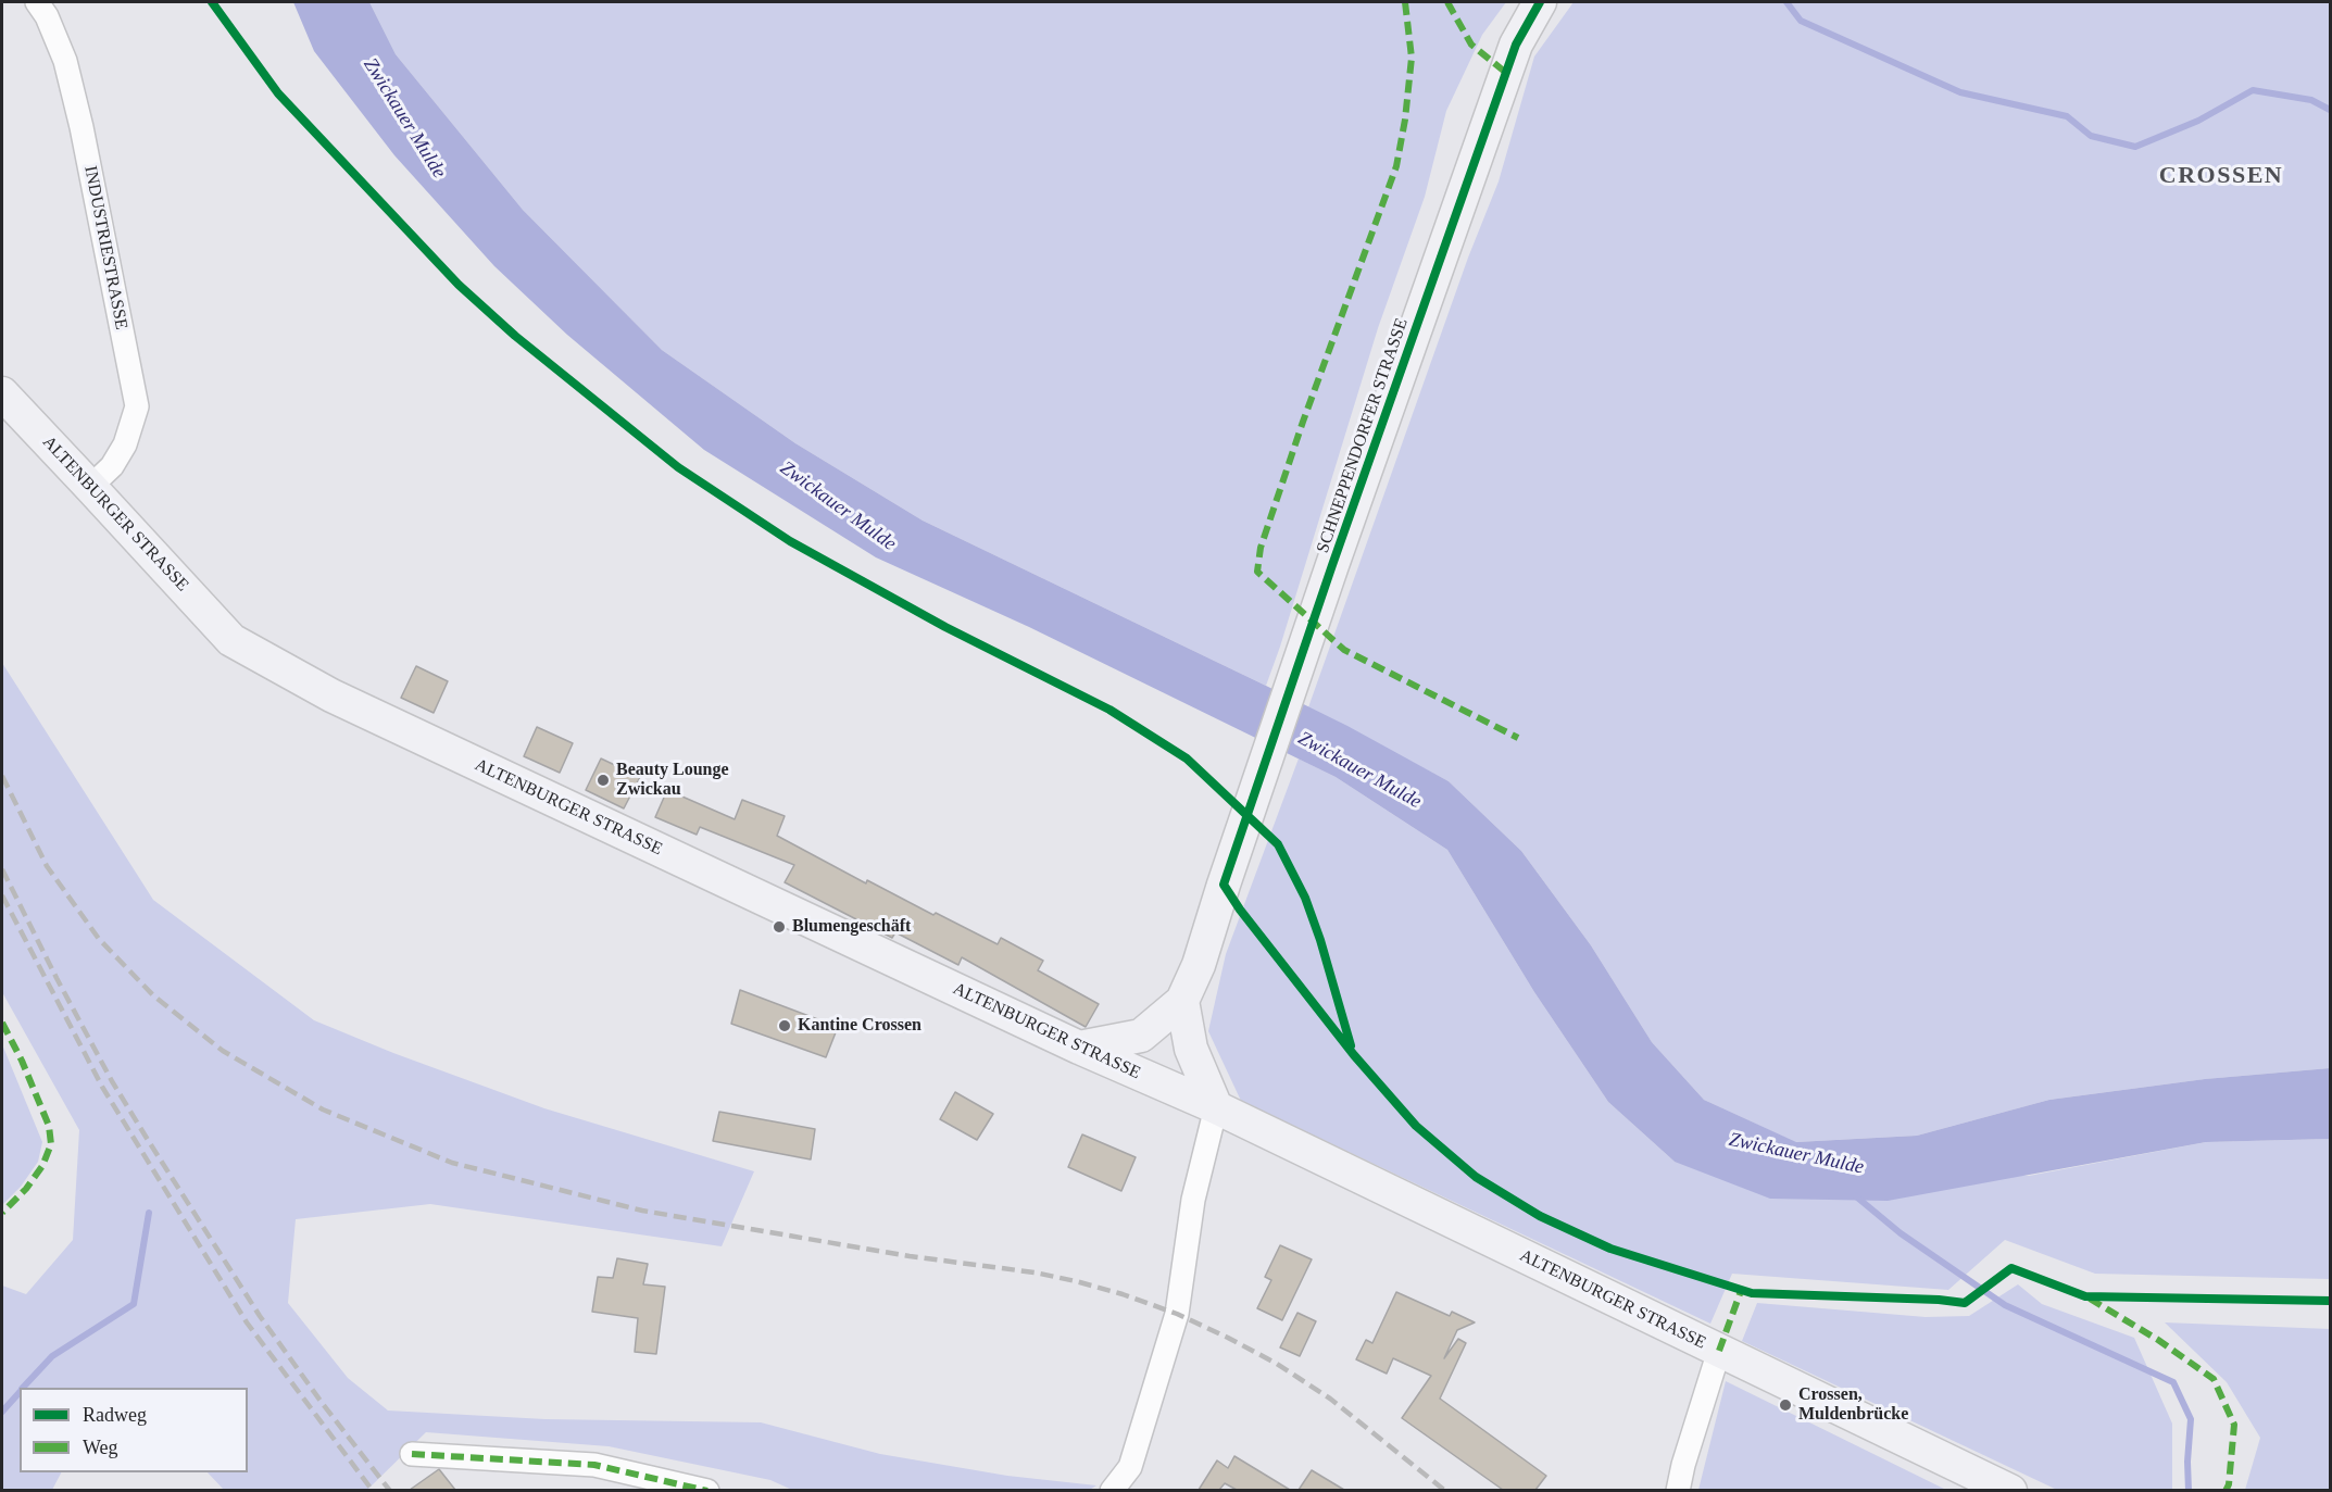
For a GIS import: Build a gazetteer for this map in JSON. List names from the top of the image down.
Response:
{
  "streets": {
    "street": ["INDUSTRIESTRASSE", "SCHNEPPENDORFER STRASSE", "ALTENBURGER STRASSE"]
  },
  "crossings": [
    ["INDUSTRIESTRASSE", "ALTENBURGER STRASSE"],
    ["SCHNEPPENDORFER STRASSE", "ALTENBURGER STRASSE"]
  ],
  "districts": ["CROSSEN"],
  "water": ["Zwickauer Mulde"],
  "places": [
    "Beauty Lounge Zwickau",
    "Blumengeschäft",
    "Kantine Crossen",
    "Crossen, Muldenbrücke"
  ],
  "legend": ["Radweg", "Weg"]
}
